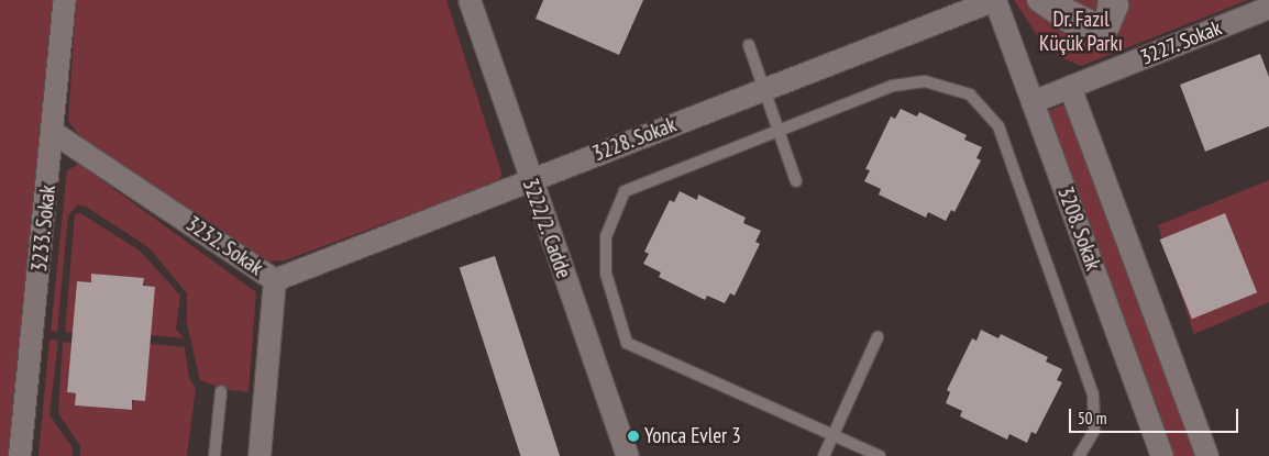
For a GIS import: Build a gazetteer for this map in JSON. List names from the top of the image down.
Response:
{
  "streets": {
    "street": [
      "3227. Sokak",
      "3228. Sokak",
      "3233. Sokak",
      "3222/2. Cadde",
      "3208. Sokak",
      "3232. Sokak"
    ]
  },
  "crossings": [
    ["3227. Sokak", "3208. Sokak"],
    ["3228. Sokak", "3222/2. Cadde"],
    ["3228. Sokak", "3208. Sokak"],
    ["3228. Sokak", "3232. Sokak"],
    ["3233. Sokak", "3232. Sokak"]
  ],
  "parks": ["Dr. Fazıl Küçük Parkı"],
  "places": ["Yonca Evler 3"],
  "scale_bar": "50 m"
}
